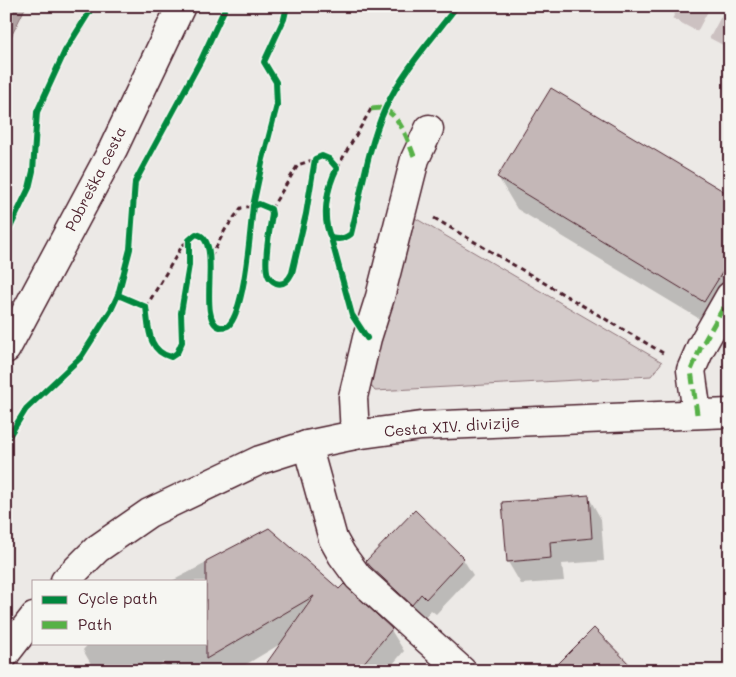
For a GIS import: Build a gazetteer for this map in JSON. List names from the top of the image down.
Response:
{
  "streets": {
    "street": ["Pobreška cesta", "Cesta XIV. divizije"]
  },
  "legend": ["Cycle path", "Path"]
}
